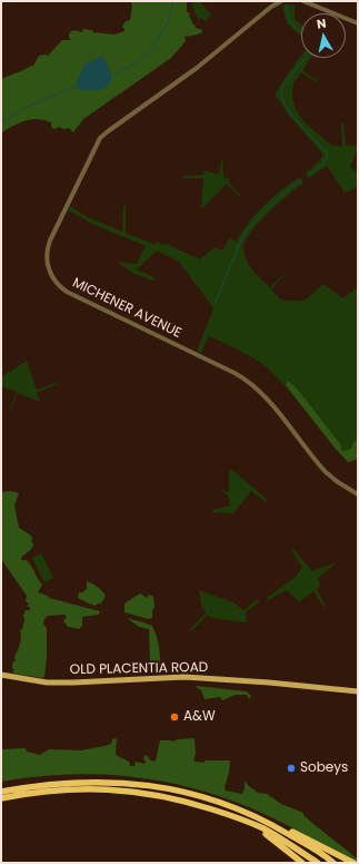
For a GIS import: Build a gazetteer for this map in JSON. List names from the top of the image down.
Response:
{
  "streets": {
    "main road": ["OLD PLACENTIA ROAD"],
    "street": ["MICHENER AVENUE"]
  },
  "places": ["A&W", "Sobeys"],
  "north": "top"
}
